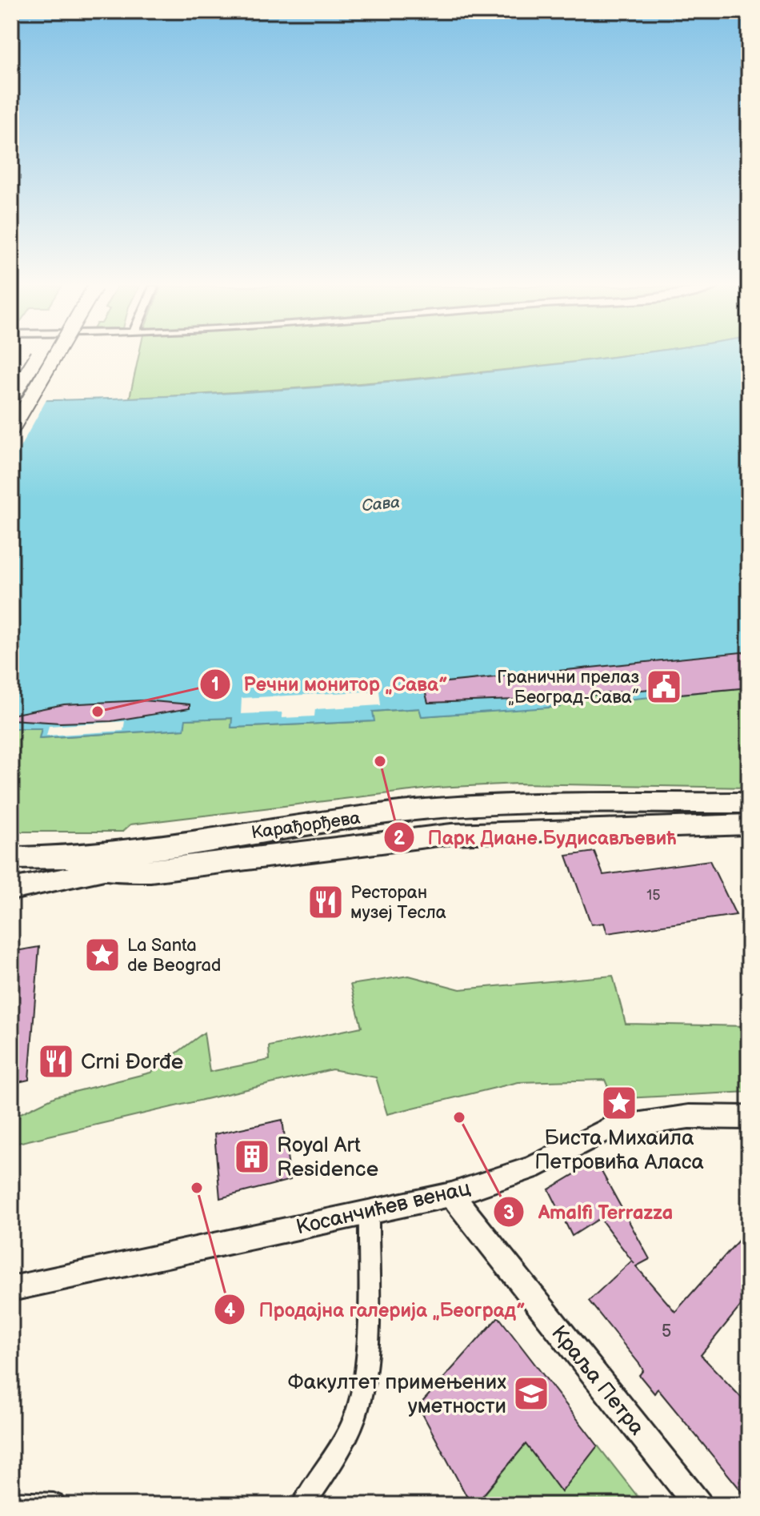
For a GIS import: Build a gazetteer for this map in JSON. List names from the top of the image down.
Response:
{
  "streets": {
    "main road": ["Карађорђева"],
    "street": ["Косанчићев венац", "Краља Петра"]
  },
  "crossings": [
    ["Косанчићев венац", "Краља Петра"]
  ],
  "water": ["Сава"],
  "places": {
    "public building": ["Гранични прелаз „Београд-Сава”"],
    "other": [
      "Речни монитор „Сава”",
      "Парк Диане Будисављевић",
      "Amalfi Terrazza",
      "Продајна галерија „Београд”"
    ],
    "restaurant": ["Ресторан музеј Тесла", "Crni Đorđe"],
    "place": ["La Santa de Beograd", "Биста Михаила Петровића Аласа"],
    "building": ["Royal Art Residence"],
    "school or university": ["Факултет примењених уметности"]
  },
  "house_numbers": ["15", "5"]
}
